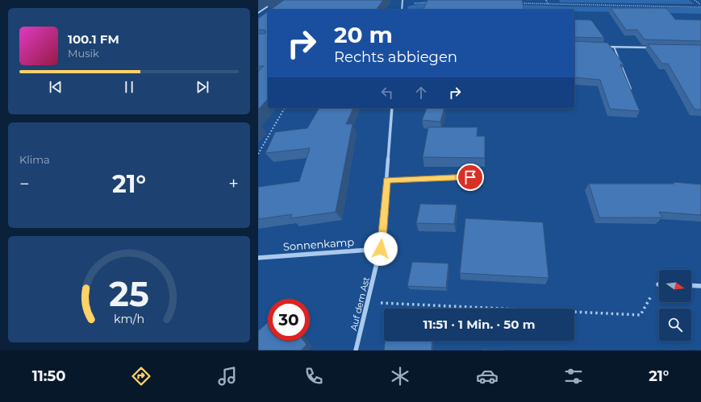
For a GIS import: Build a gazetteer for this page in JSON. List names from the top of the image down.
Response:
{
  "streets": {
    "street": ["Sonnenkamp", "Auf dem Ast"]
  },
  "crossings": [
    ["Sonnenkamp", "Auf dem Ast"]
  ],
  "north": "right",
  "page": {
    "turn": ["20 m", "Rechts abbiegen"],
    "song": ["100.1 FM", "Musik"],
    "tile": "Klima",
    "heat": ["−", "21°", "+"],
    "limit": "30",
    "trip": "11:51 · 1 Min. · 50 m",
    "tabs": ["11:50", "21°"],
    "gauge": ["25", "km/h"]
  }
}
